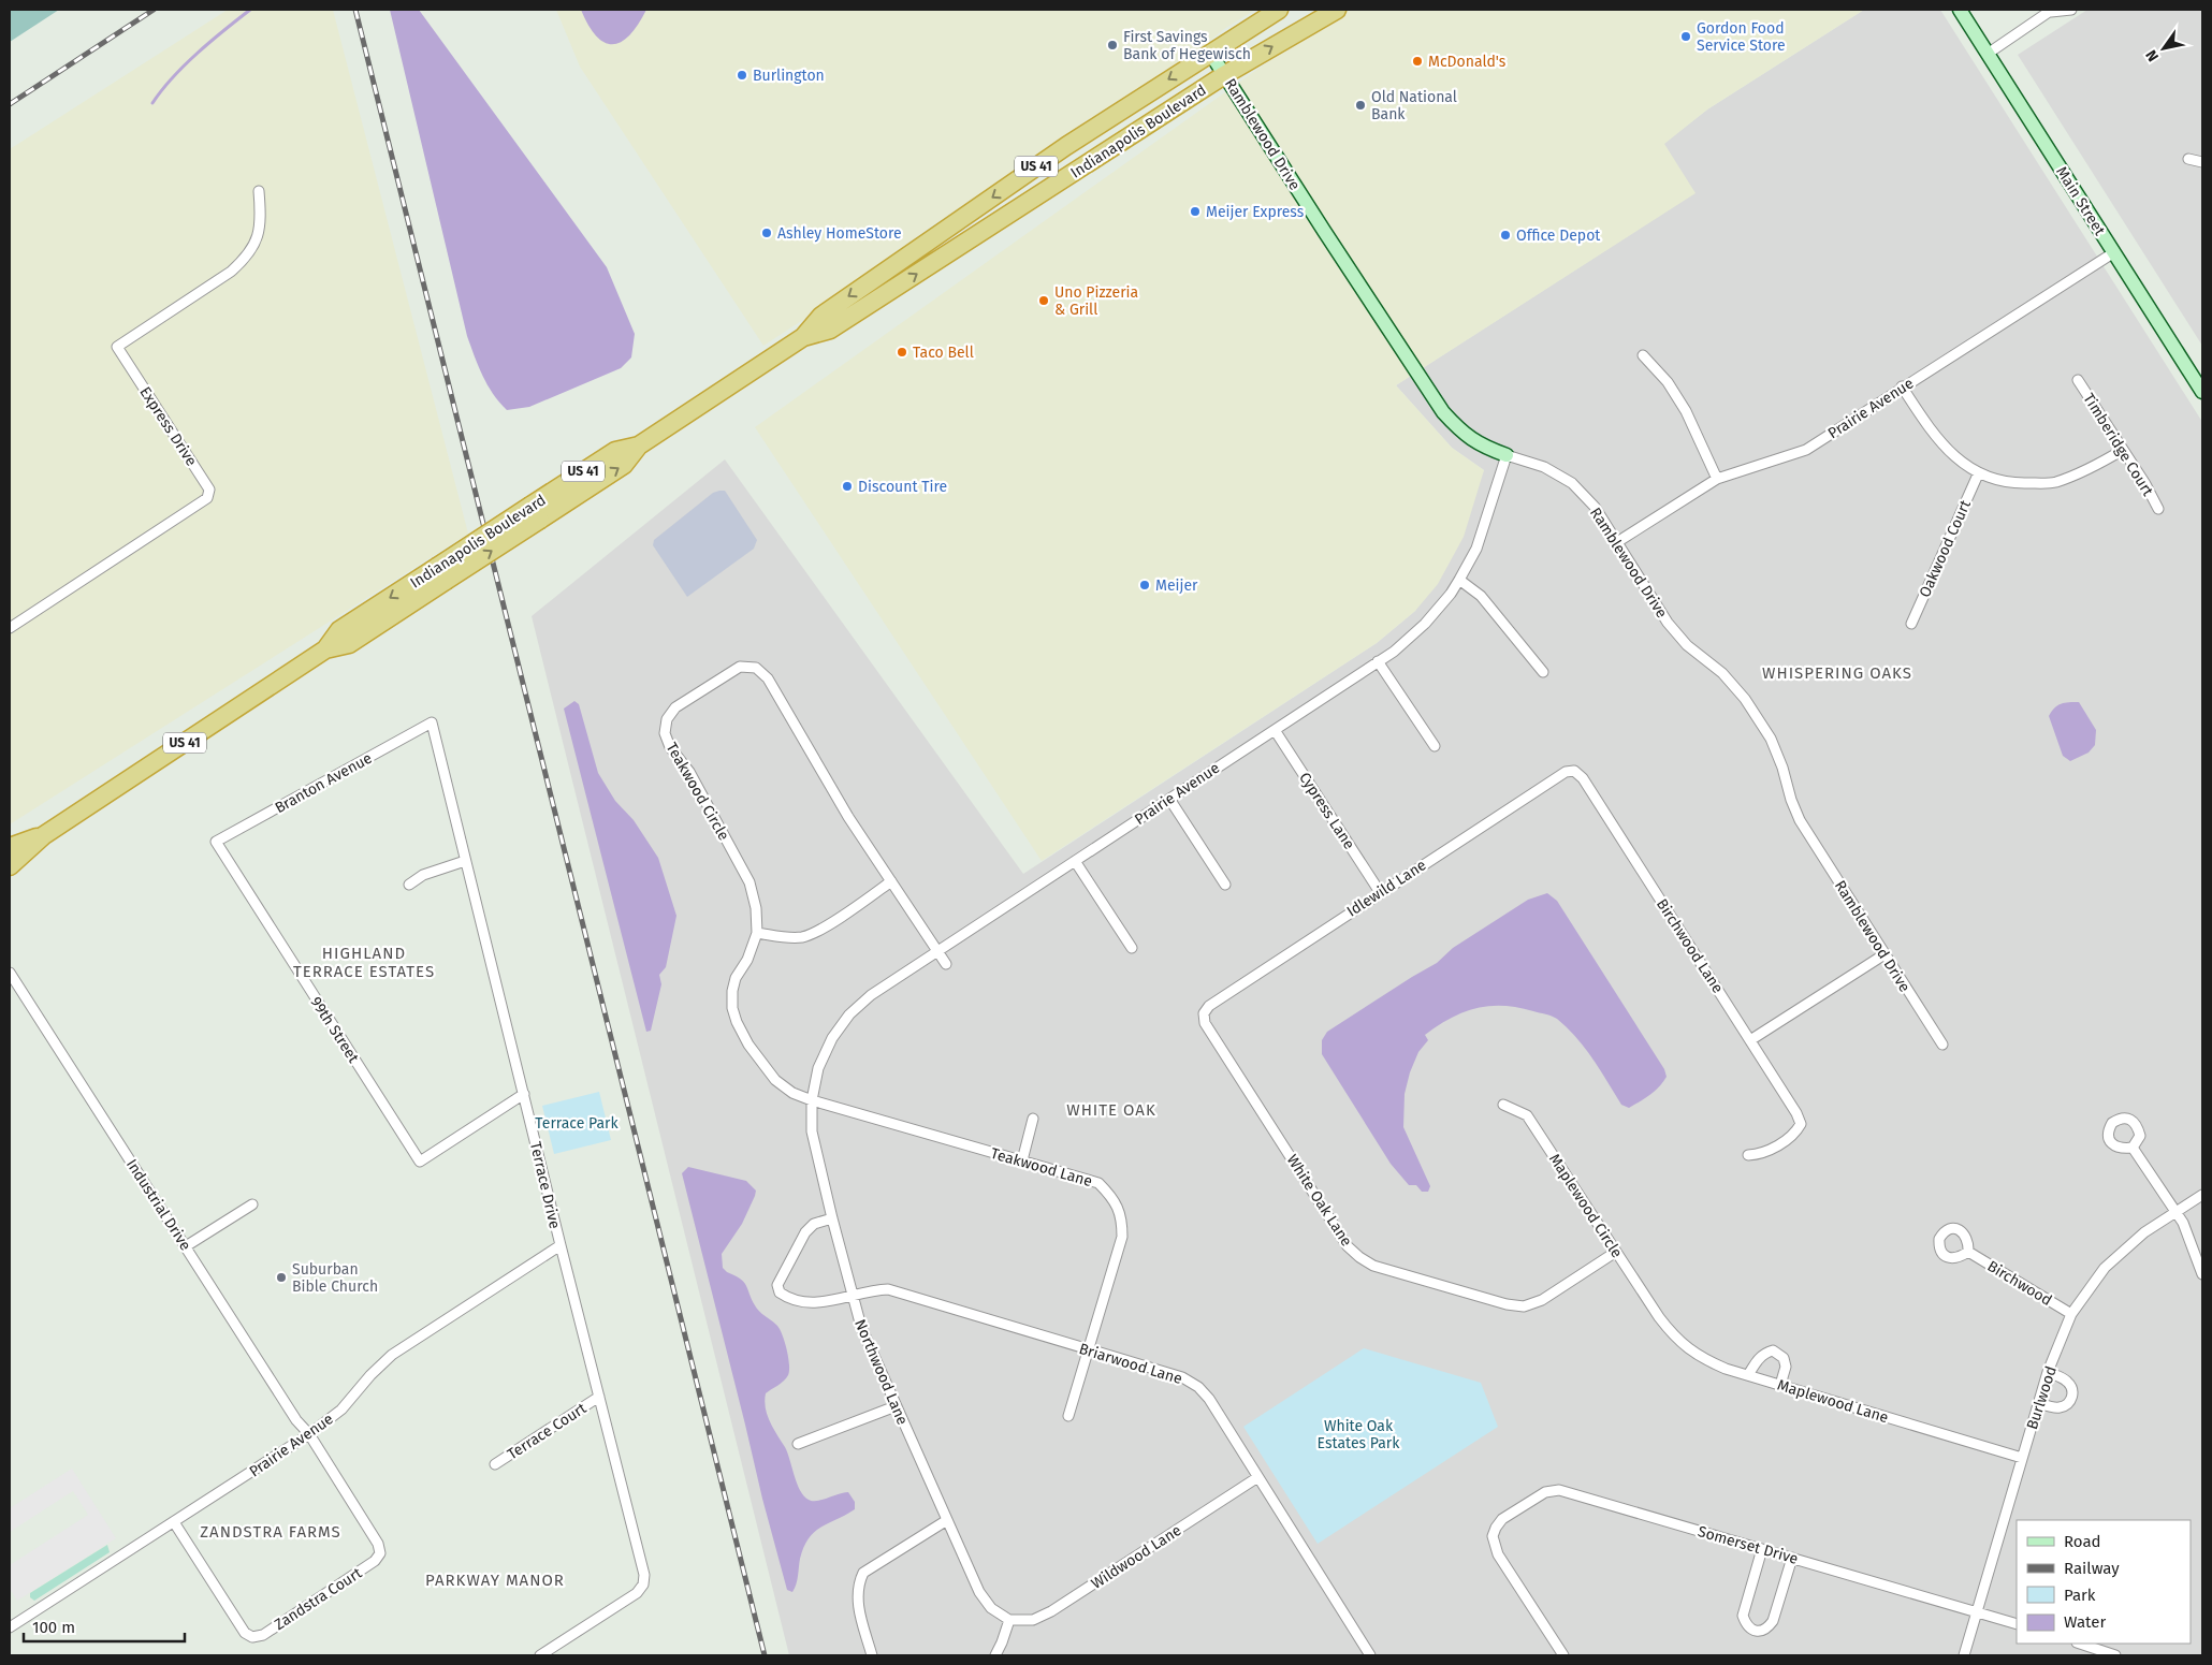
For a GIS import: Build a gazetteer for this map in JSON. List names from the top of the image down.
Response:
{
  "streets": {
    "highway": ["Indianapolis Boulevard", "US 41"],
    "street": [
      "Ramblewood Drive",
      "Main Street",
      "Prairie Avenue",
      "Express Drive",
      "Timberidge Court",
      "Oakwood Court",
      "Branton Avenue",
      "Teakwood Circle",
      "Cypress Lane",
      "Idlewild Lane",
      "Birchwood Lane",
      "99th Street",
      "Teakwood Lane",
      "Terrace Drive",
      "White Oak Lane",
      "Industrial Drive",
      "Maplewood Circle",
      "Birchwood",
      "Briarwood Lane",
      "Northwood Lane",
      "Burlwood",
      "Maplewood Lane",
      "Terrace Court",
      "Somerset Drive",
      "Wildwood Lane",
      "Zandstra Court"
    ]
  },
  "crossings": [
    ["Indianapolis Boulevard", "Ramblewood Drive"],
    ["Ramblewood Drive", "Prairie Avenue"],
    ["Main Street", "Prairie Avenue"],
    ["Prairie Avenue", "Teakwood Circle"],
    ["Prairie Avenue", "Cypress Lane"],
    ["Prairie Avenue", "Teakwood Lane"],
    ["Prairie Avenue", "Terrace Drive"],
    ["Prairie Avenue", "Industrial Drive"],
    ["Prairie Avenue", "Northwood Lane"],
    ["Prairie Avenue", "Zandstra Court"],
    ["Branton Avenue", "99th Street"],
    ["Branton Avenue", "Terrace Drive"],
    ["Teakwood Circle", "Teakwood Lane"],
    ["Teakwood Circle", "Northwood Lane"],
    ["Cypress Lane", "Idlewild Lane"],
    ["Idlewild Lane", "Birchwood Lane"],
    ["Idlewild Lane", "White Oak Lane"],
    ["99th Street", "Terrace Drive"],
    ["Teakwood Lane", "Briarwood Lane"],
    ["Teakwood Lane", "Northwood Lane"],
    ["Terrace Drive", "Terrace Court"],
    ["White Oak Lane", "Maplewood Circle"],
    ["Industrial Drive", "Zandstra Court"],
    ["Maplewood Circle", "Maplewood Lane"],
    ["Birchwood", "Burlwood"],
    ["Briarwood Lane", "Northwood Lane"],
    ["Briarwood Lane", "Wildwood Lane"],
    ["Northwood Lane", "Wildwood Lane"],
    ["Burlwood", "Maplewood Lane"],
    ["Burlwood", "Somerset Drive"]
  ],
  "districts": [
    "WHISPERING OAKS",
    "HIGHLAND TERRACE ESTATES",
    "WHITE OAK",
    "ZANDSTRA FARMS",
    "PARKWAY MANOR"
  ],
  "parks": ["Terrace Park", "White Oak Estates Park"],
  "places": [
    "Gordon Food Service Store",
    "First Savings Bank of Hegewisch",
    "McDonald's",
    "Burlington",
    "Old National Bank",
    "Meijer Express",
    "Ashley HomeStore",
    "Office Depot",
    "Uno Pizzeria & Grill",
    "Taco Bell",
    "Discount Tire",
    "Meijer",
    "Suburban Bible Church"
  ],
  "legend": [
    "Road",
    "Railway",
    "Park",
    "Water"
  ],
  "scale_bar": "100 m",
  "north": "bottom left"
}
